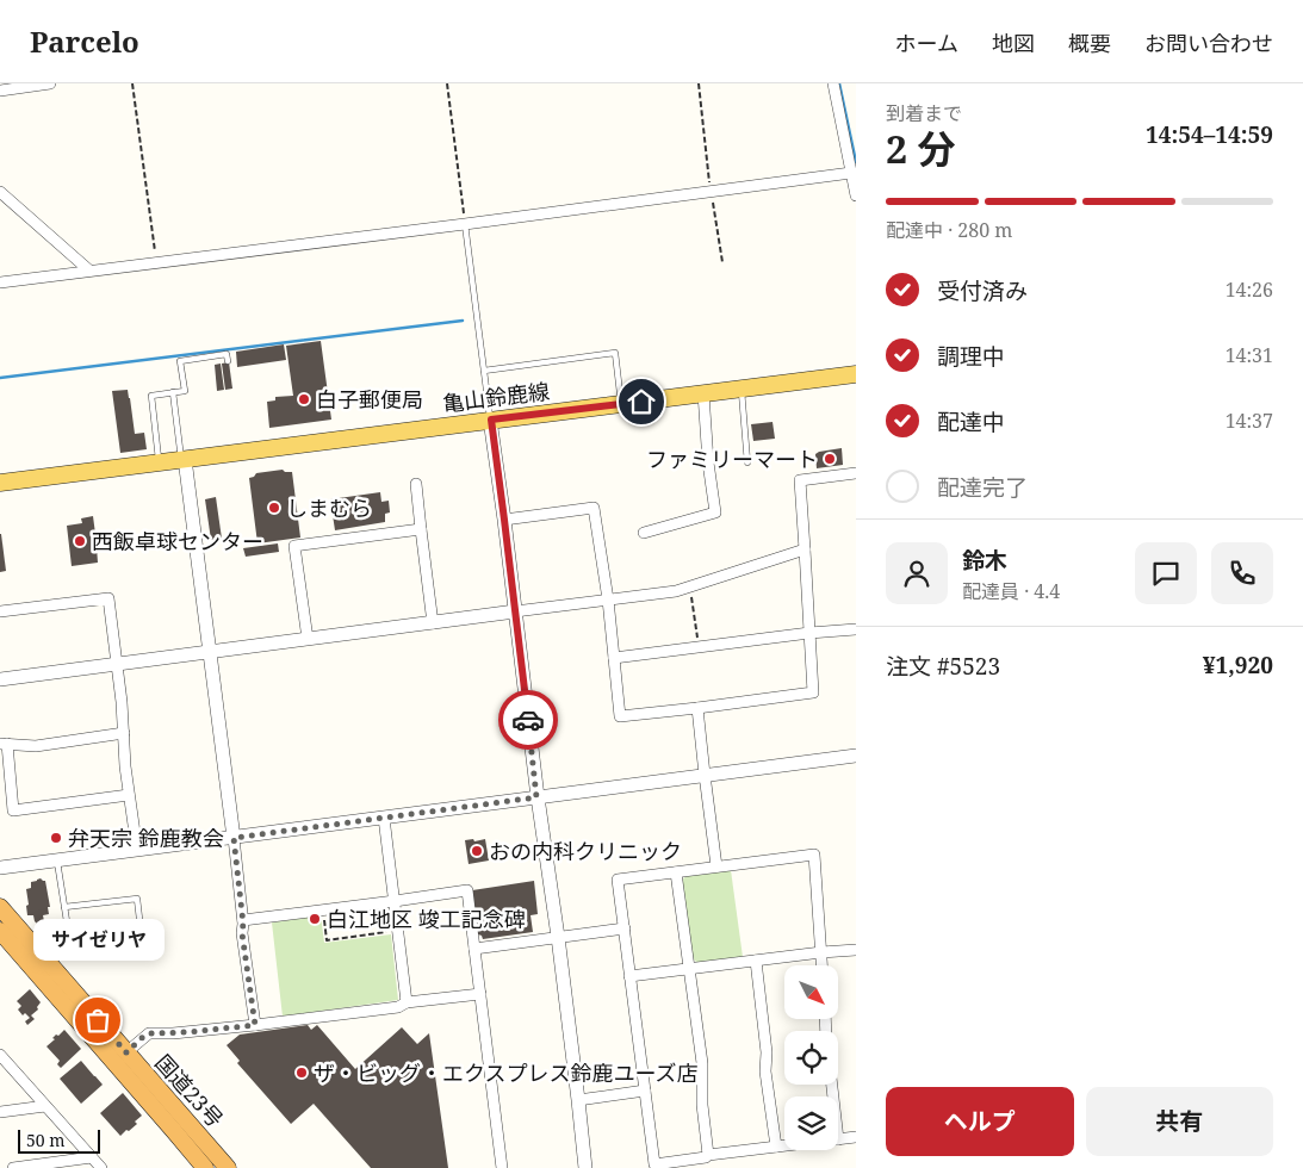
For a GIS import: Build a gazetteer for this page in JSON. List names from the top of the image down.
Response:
{
  "streets": {
    "highway": ["国道23号"],
    "main road": ["亀山鈴鹿線"]
  },
  "places": [
    "白子郵便局",
    "ファミリーマート",
    "しまむら",
    "西飯卓球センター",
    "弁天宗 鈴鹿教会",
    "おの内科クリニック",
    "白江地区 竣工記念碑",
    "サイゼリヤ",
    "ザ・ビッグ・エクスプレス鈴鹿ユーズ店"
  ],
  "scale_bar": "50 m",
  "north": "bottom right",
  "page": {
    "header": "Parcelo",
    "nav": [
      "ホーム",
      "地図",
      "概要",
      "お問い合わせ"
    ],
    "heading": ["2 分", "到着まで", "14:54–14:59"],
    "panel": [
      "鈴木",
      "配達員 · 4.4",
      "注文 #5523",
      "¥1,920"
    ],
    "bar": "配達中 · 280 m",
    "list": [
      ["受付済み", "14:26"],
      ["調理中", "14:31"],
      ["配達中", "14:37"],
      "配達完了"
    ],
    "bubble": "サイゼリヤ",
    "buttons": ["ヘルプ", "共有"],
    "scale": "50 m"
  }
}
